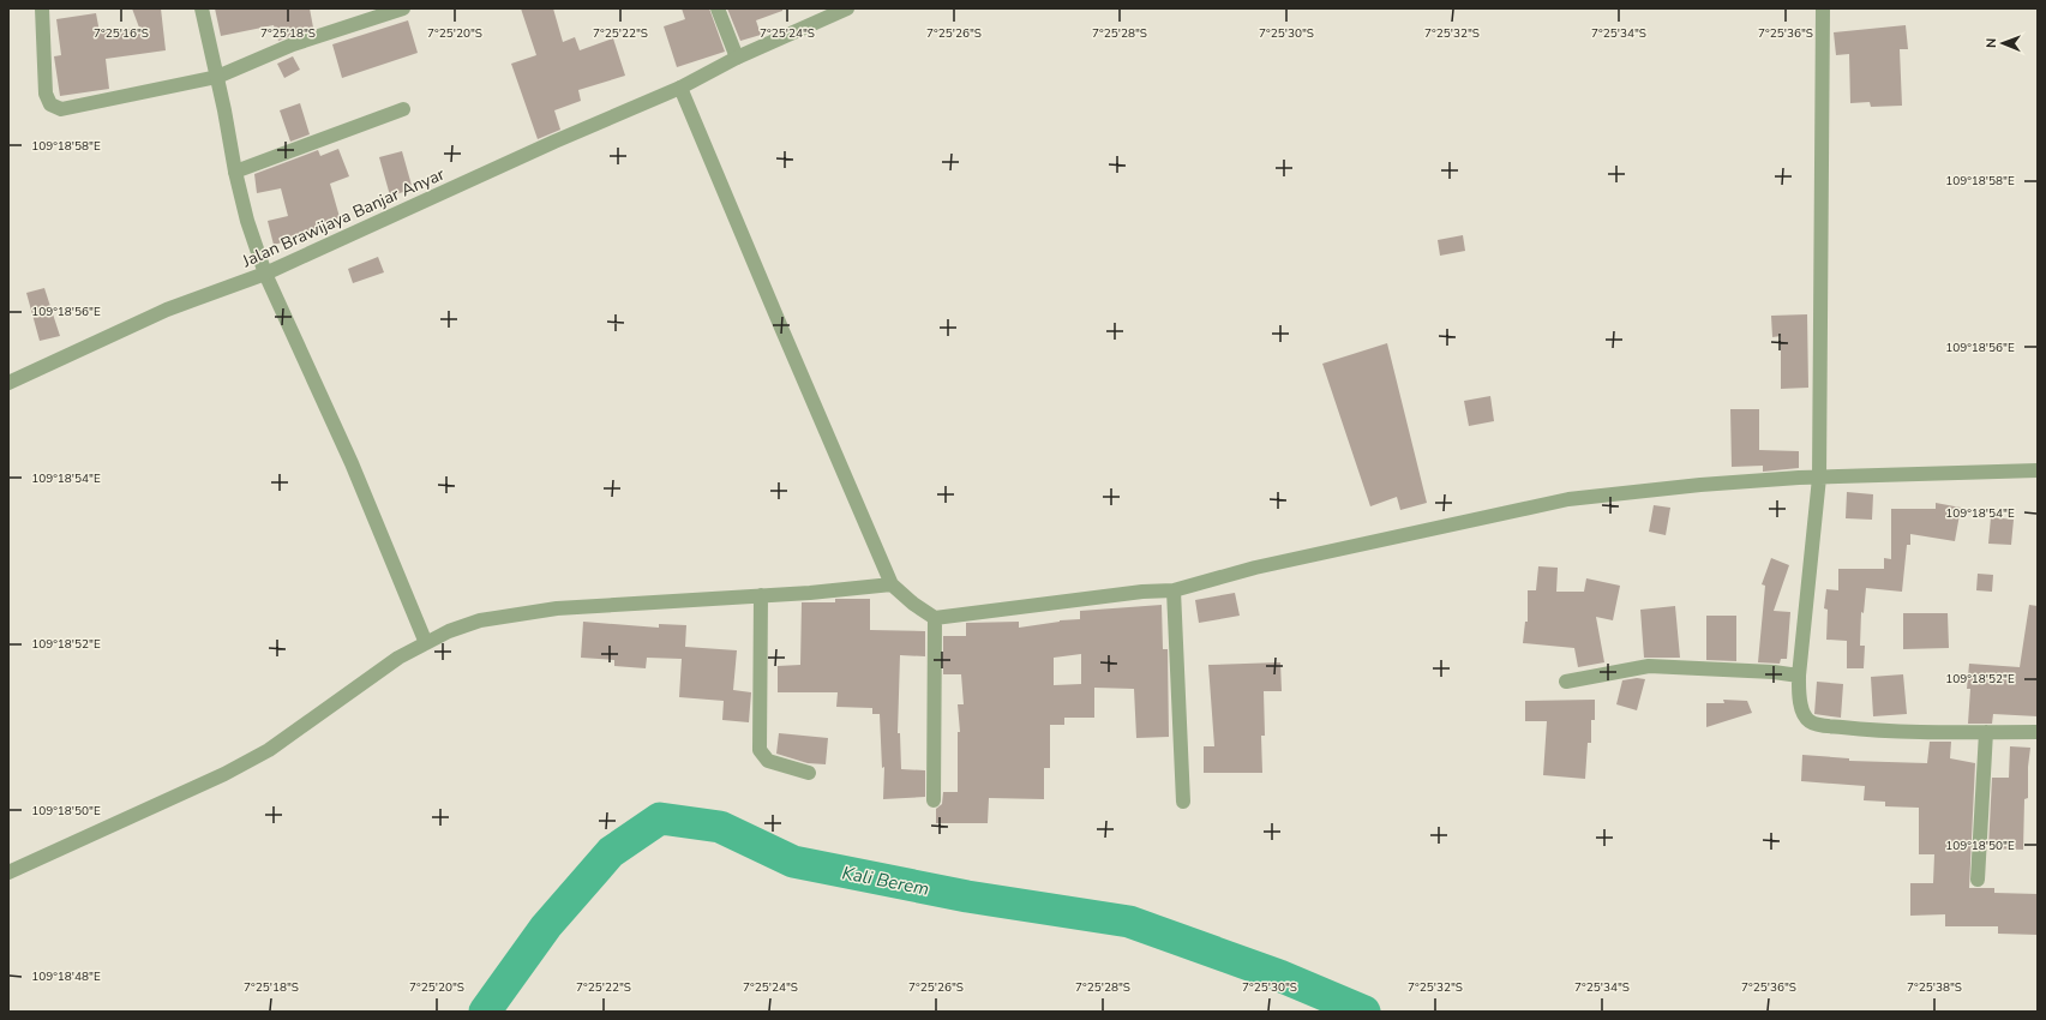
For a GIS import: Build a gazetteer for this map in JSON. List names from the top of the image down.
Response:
{
  "streets": {
    "street": ["Jalan Brawijaya Banjar Anyar"]
  },
  "water": ["Kali Berem"],
  "north": "left",
  "coordinates": [
    "7°25'16\"S",
    "7°25'18\"S",
    "7°25'20\"S",
    "7°25'22\"S",
    "7°25'24\"S",
    "7°25'26\"S",
    "7°25'28\"S",
    "7°25'30\"S",
    "7°25'32\"S",
    "7°25'34\"S",
    "7°25'36\"S",
    "109°18'58\"E",
    "109°18'56\"E",
    "109°18'54\"E",
    "109°18'52\"E",
    "109°18'50\"E",
    "109°18'48\"E",
    "7°25'38\"S"
  ]
}
